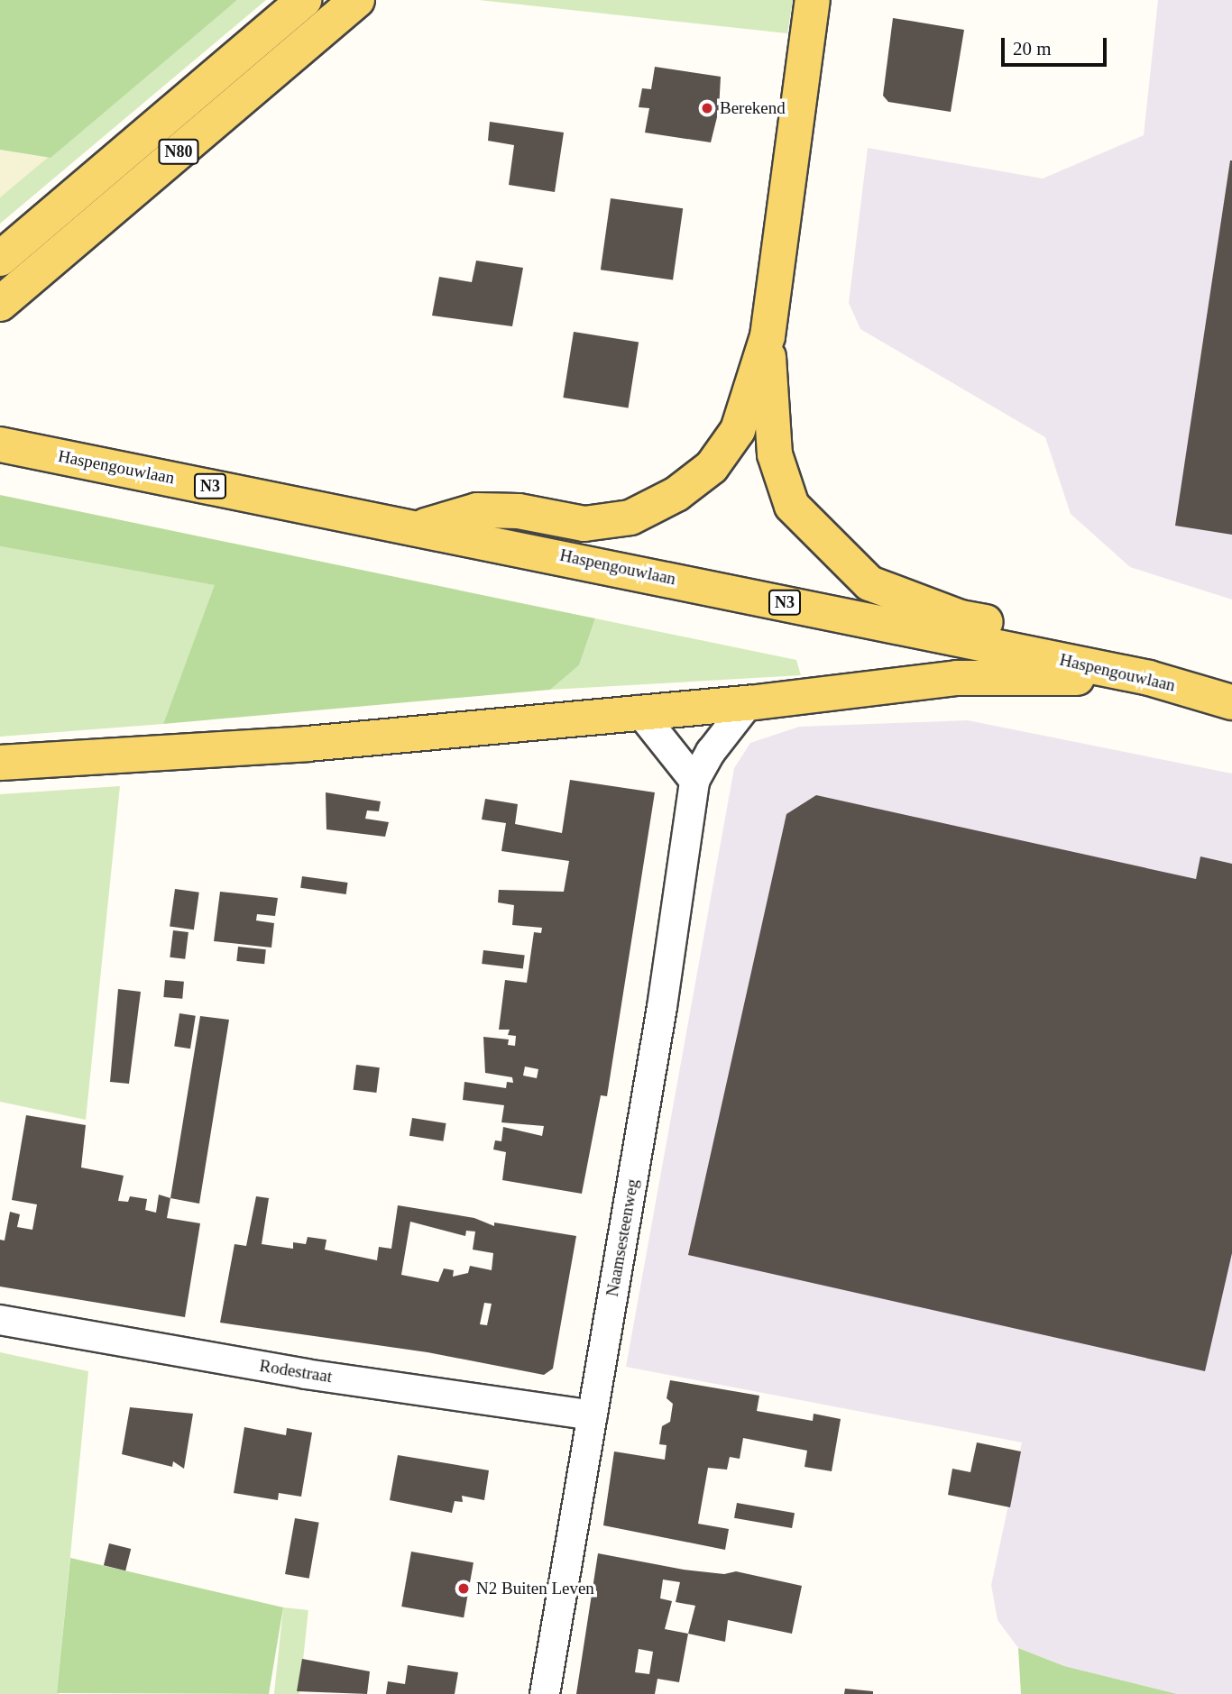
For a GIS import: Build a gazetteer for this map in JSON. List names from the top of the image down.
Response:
{
  "streets": {
    "main road": ["N80", "Haspengouwlaan", "N3"],
    "street": ["Naamsesteenweg", "Rodestraat"]
  },
  "crossings": [
    ["Naamsesteenweg", "Rodestraat"]
  ],
  "places": ["Berekend", "N2 Buiten Leven"],
  "scale_bar": "20 m"
}
